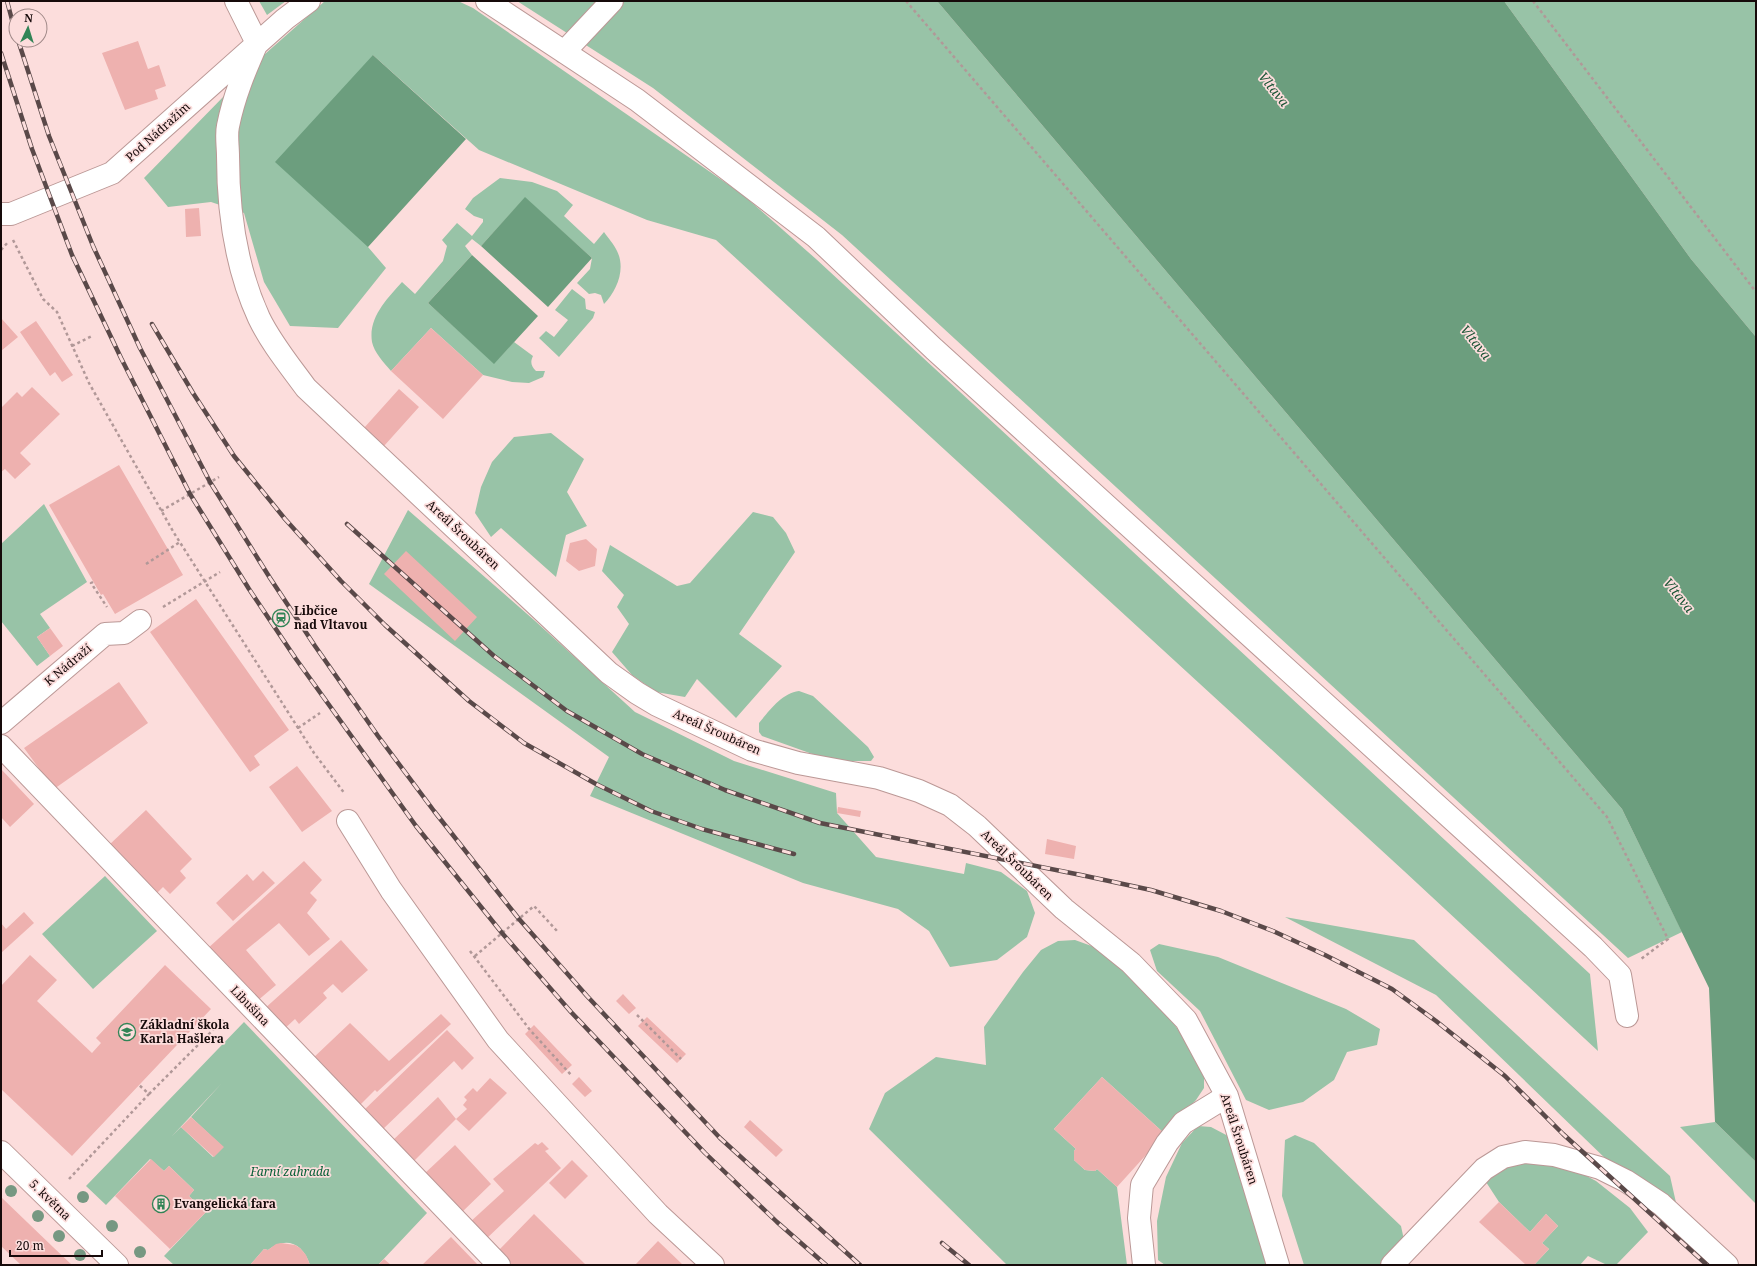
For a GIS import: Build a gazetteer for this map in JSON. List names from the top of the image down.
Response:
{
  "streets": {
    "street": [
      "Pod Nádražím",
      "Areál Šroubáren",
      "K Nádraží",
      "Libušina",
      "5. května"
    ]
  },
  "crossings": [
    ["Pod Nádražím", "Areál Šroubáren"]
  ],
  "water": ["Vltava"],
  "parks": ["Farní zahrada"],
  "places": {
    "station": ["Libčice nad Vltavou"],
    "school or university": ["Základní škola Karla Hašlera"],
    "building": ["Evangelická fara"]
  },
  "scale_bar": "20 m",
  "north": "top"
}
